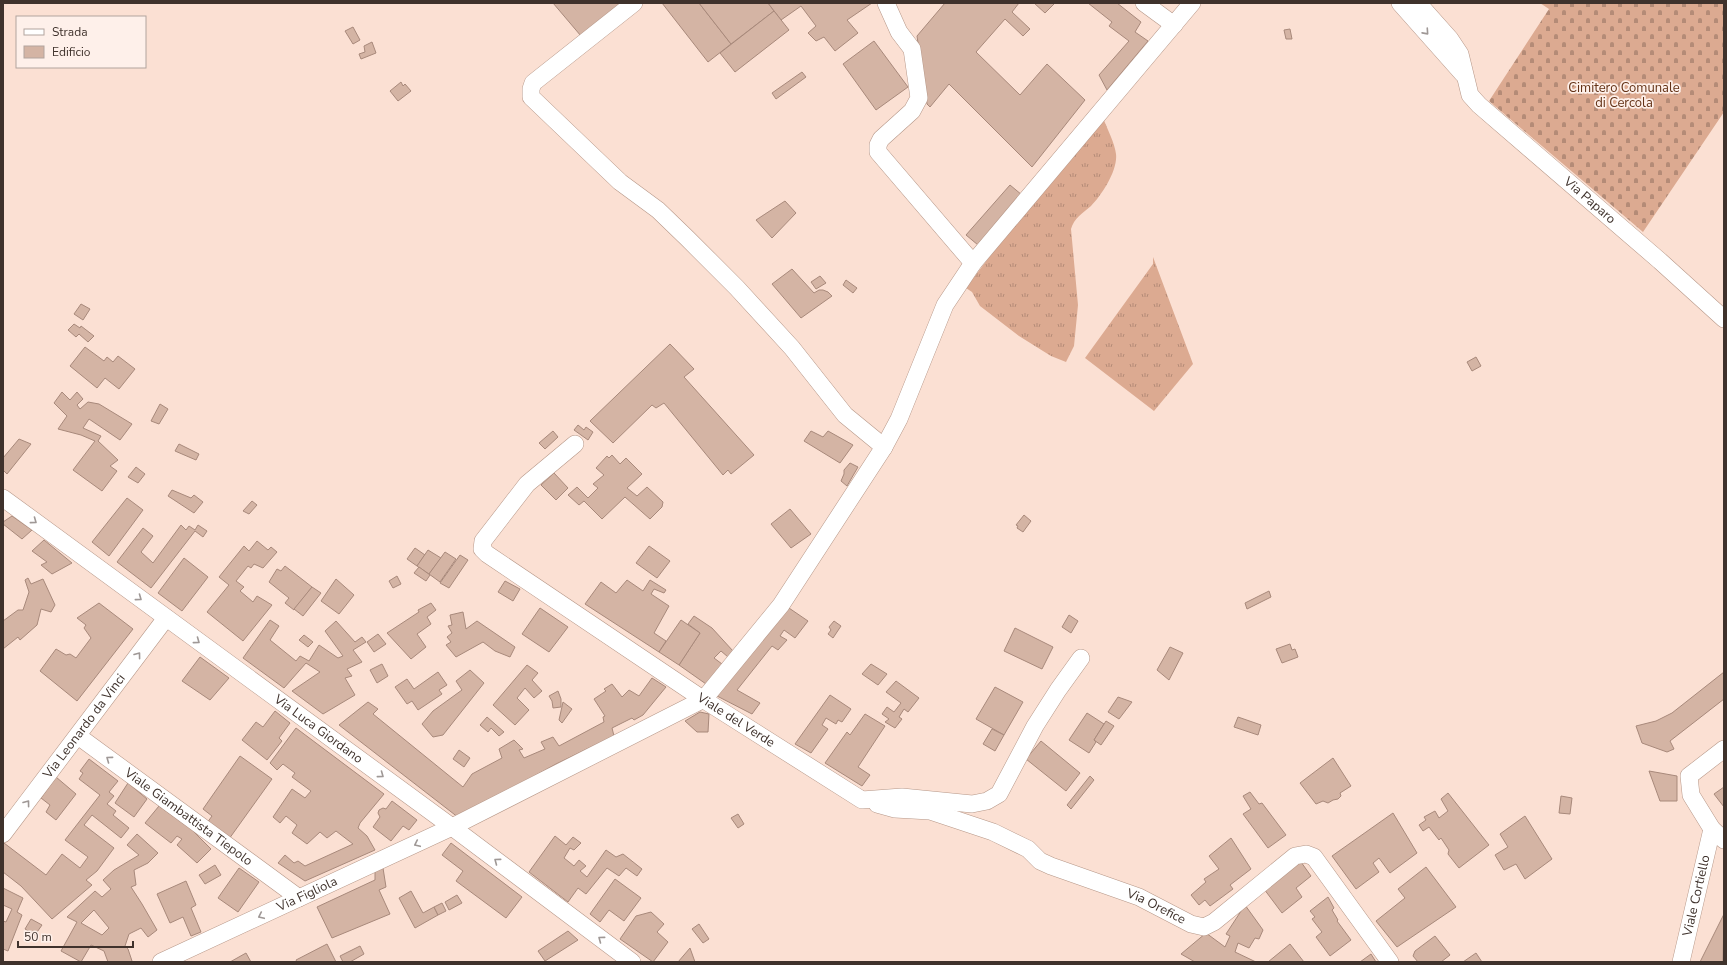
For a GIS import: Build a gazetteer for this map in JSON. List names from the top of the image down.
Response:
{
  "streets": {
    "street": [
      "Via Paparo",
      "Viale del Verde",
      "Via Leonardo da Vinci",
      "Via Luca Giordano",
      "Viale Giambattista Tiepolo",
      "Via Figliola",
      "Viale Cortiello",
      "Via Orefice"
    ]
  },
  "crossings": [
    ["Viale del Verde", "Via Figliola"],
    ["Viale del Verde", "Via Orefice"],
    ["Via Leonardo da Vinci", "Via Luca Giordano"],
    ["Via Leonardo da Vinci", "Viale Giambattista Tiepolo"],
    ["Via Luca Giordano", "Via Figliola"],
    ["Viale Giambattista Tiepolo", "Via Figliola"]
  ],
  "one_way": ["Via Leonardo da Vinci", "Viale Giambattista Tiepolo", "Via Figliola"],
  "parks": ["Cimitero Comunale di Cercola"],
  "legend": ["Strada", "Edificio"],
  "scale_bar": "50 m"
}
